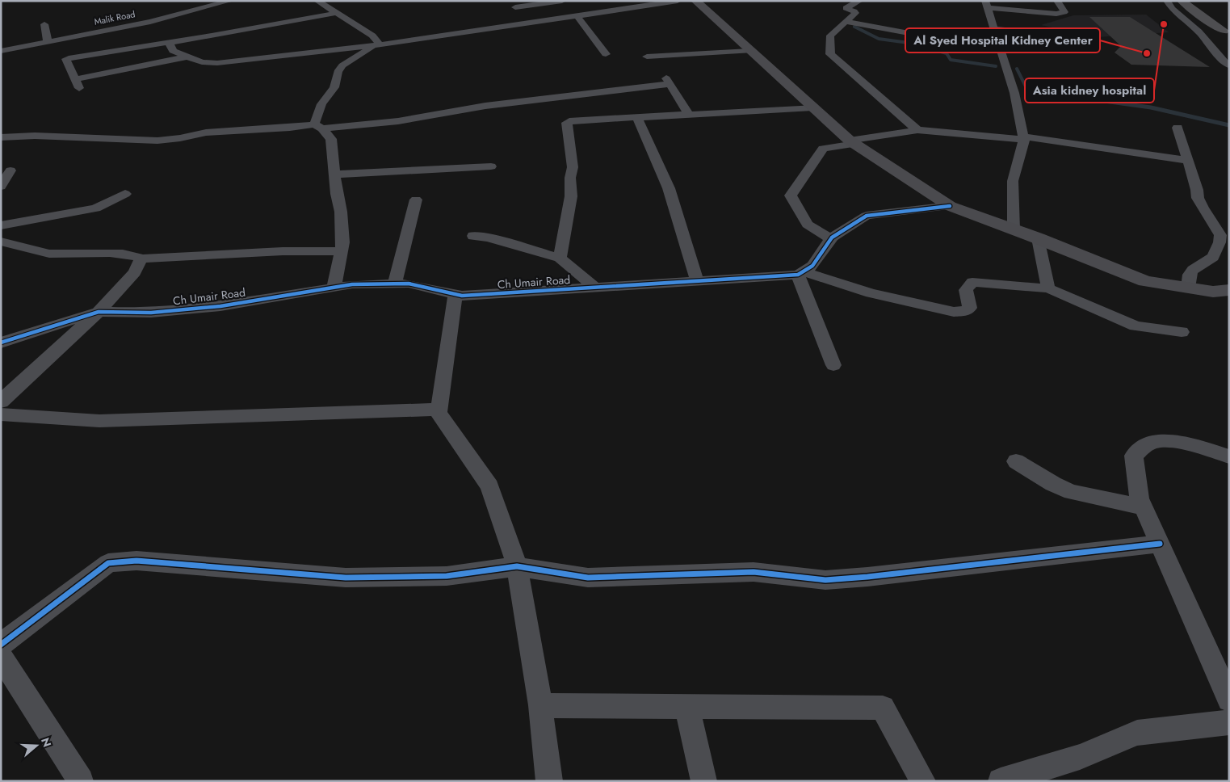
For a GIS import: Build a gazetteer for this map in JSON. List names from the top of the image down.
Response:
{
  "streets": {
    "street": ["Malik Road", "Ch Umair Road"]
  },
  "places": ["Asia kidney hospital", "Al Syed Hospital Kidney Center"],
  "north": "right"
}
